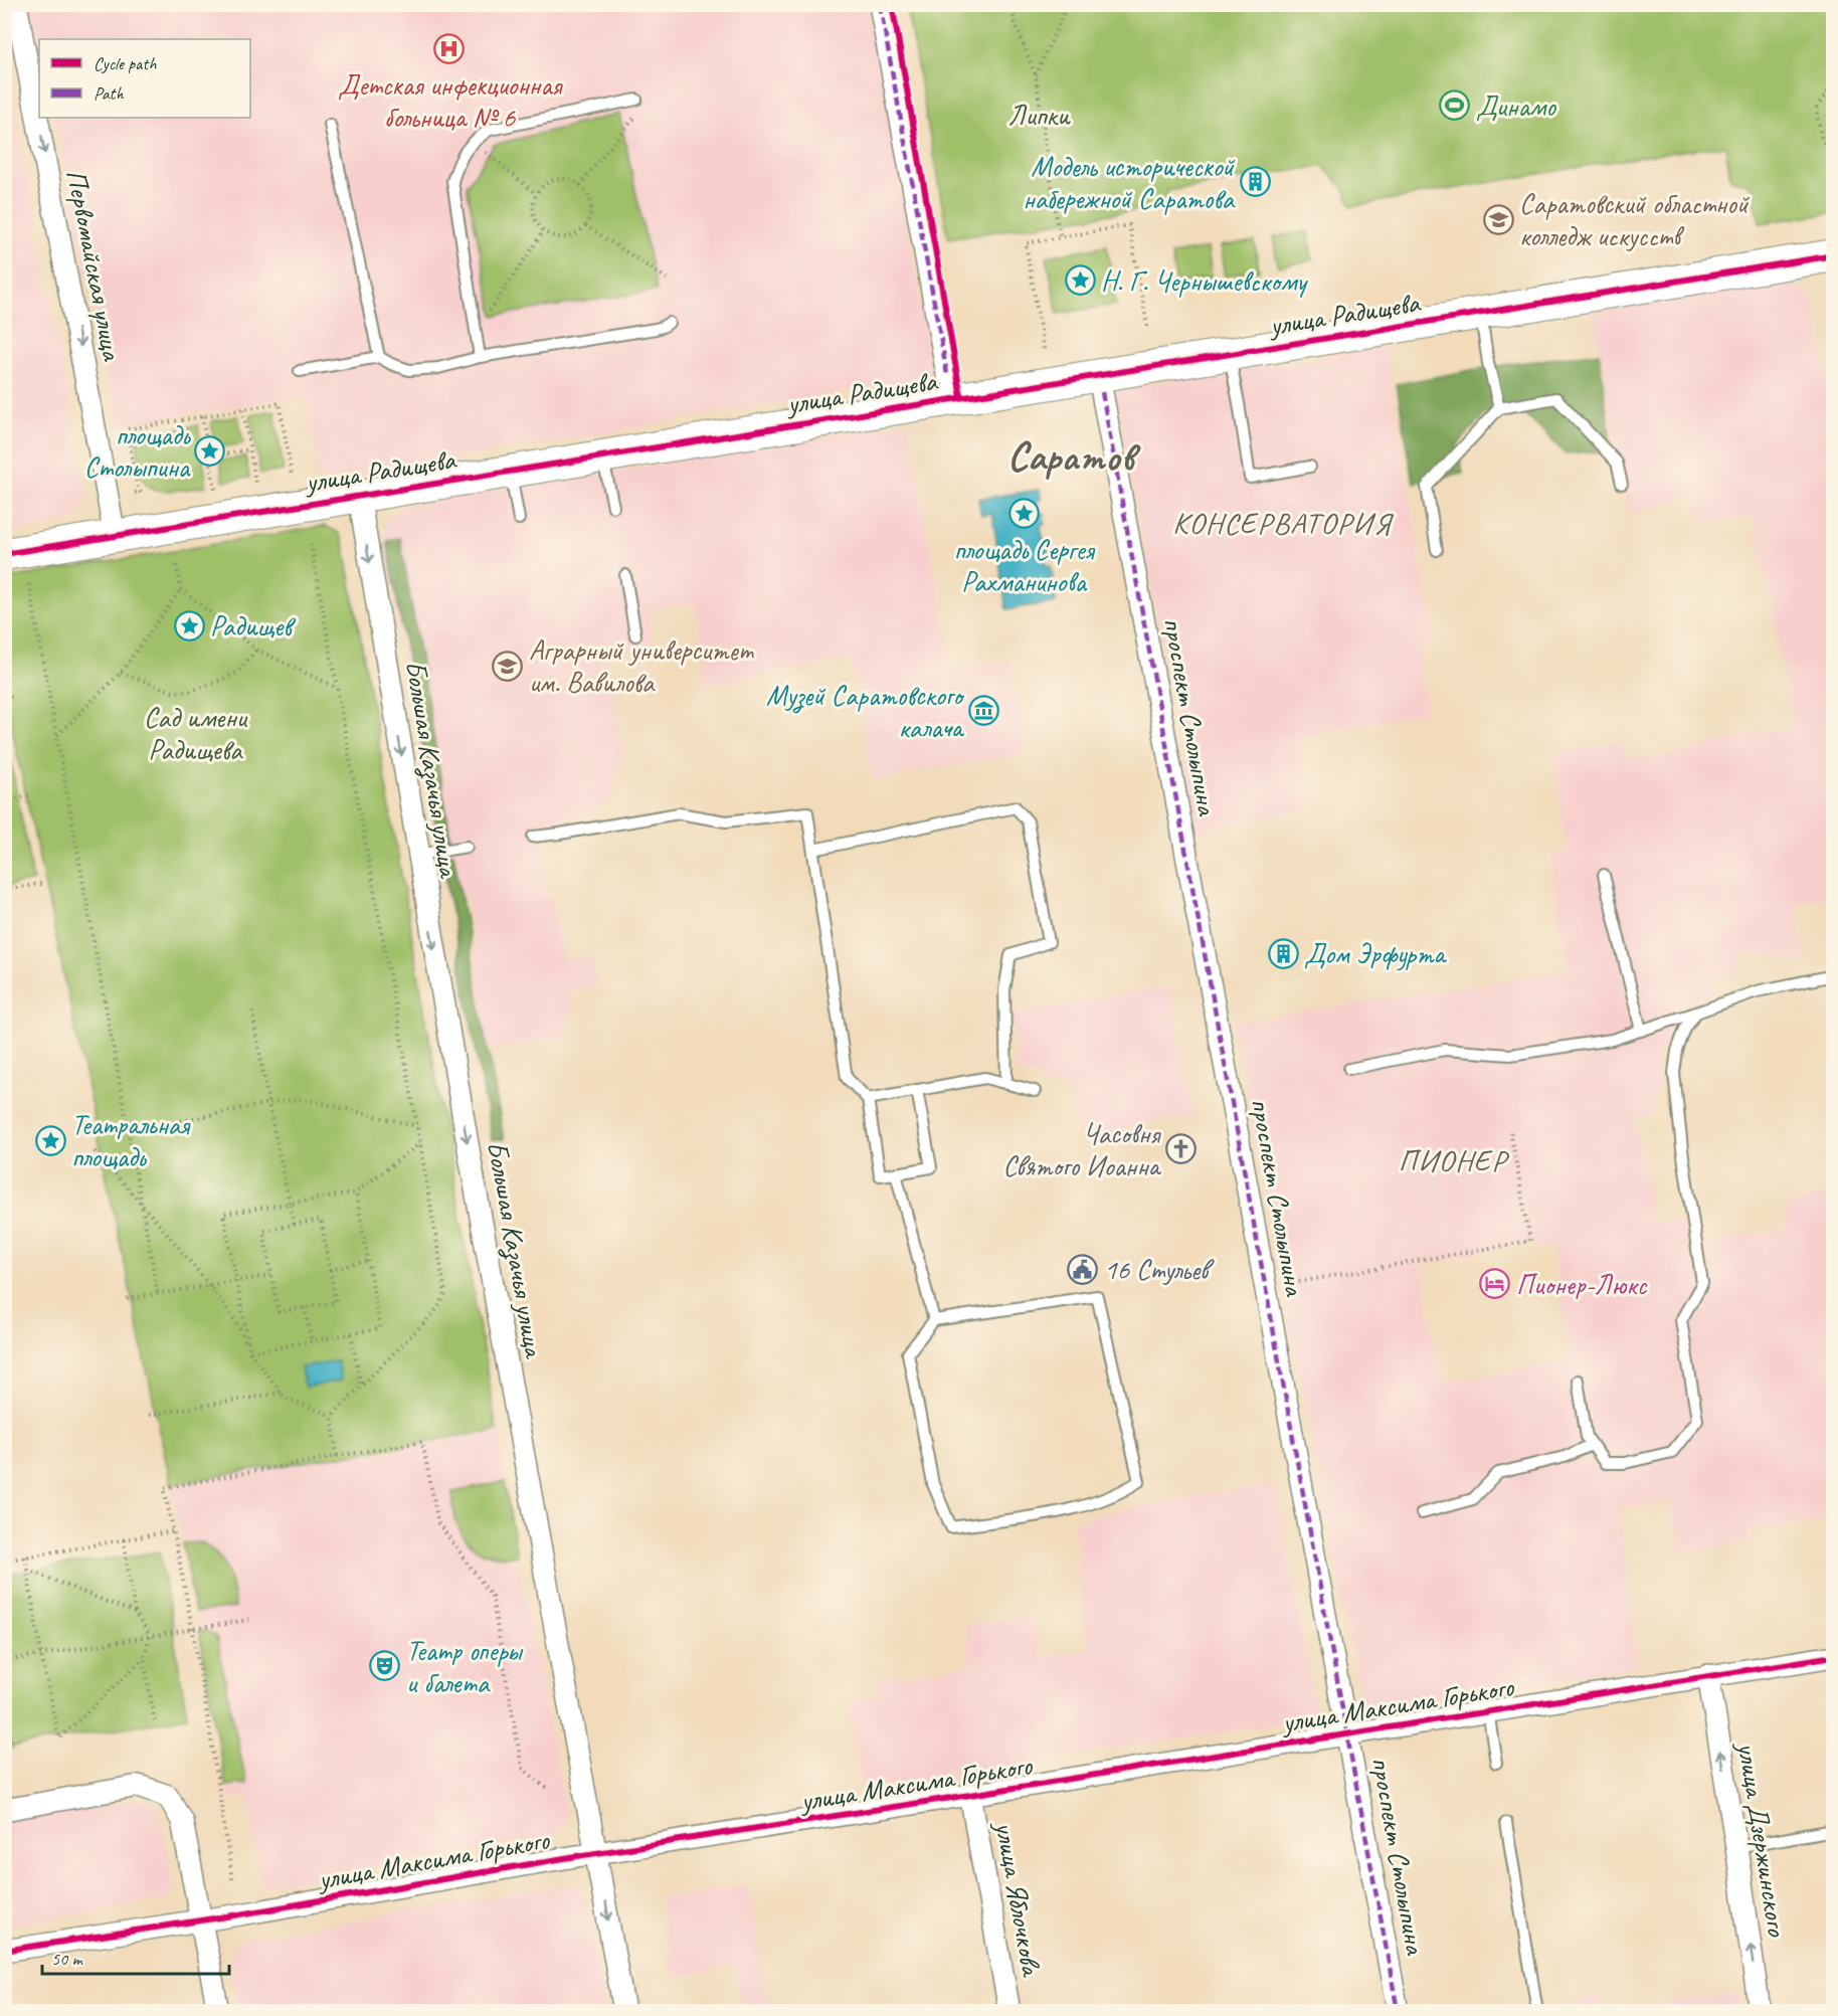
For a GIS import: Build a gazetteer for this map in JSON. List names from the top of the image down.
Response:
{
  "streets": {
    "street": [
      "Первомайская улица",
      "улица Радищева",
      "проспект Столыпина",
      "Большая Казачья улица",
      "улица Максима Горького",
      "улица Дзержинского",
      "улица Яблочкова"
    ]
  },
  "crossings": [
    ["Первомайская улица", "улица Радищева"],
    ["улица Радищева", "Большая Казачья улица"],
    ["проспект Столыпина", "улица Максима Горького"],
    ["Большая Казачья улица", "улица Максима Горького"],
    ["улица Максима Горького", "улица Дзержинского"],
    ["улица Максима Горького", "улица Яблочкова"]
  ],
  "one_way": ["Первомайская улица", "Большая Казачья улица", "улица Дзержинского"],
  "districts": ["Саратов", "КОНСЕРВАТОРИЯ", "ПИОНЕР"],
  "parks": ["Липки", "Сад имени Радищева"],
  "places": {
    "hospital": ["Детская инфекционная больница № 6"],
    "sports": ["Динамо"],
    "building": ["Модель исторической набережной Саратова", "Дом Эрфурта"],
    "school or university": ["Саратовский областной колледж искусств", "Аграрный университет им. Вавилова"],
    "place": [
      "Н. Г. Чернышевскому",
      "площадь Столыпина",
      "площадь Сергея Рахманинова",
      "Радищев",
      "Театральная площадь"
    ],
    "museum": ["Музей Саратовского калача"],
    "church": ["Часовня Святого Иоанна"],
    "public building": ["16 Стульев"],
    "hotel": ["Пионер-Люкс"],
    "theatre": ["Театр оперы и балета"]
  },
  "legend": ["Cycle path", "Path"],
  "scale_bar": "50 m"
}
